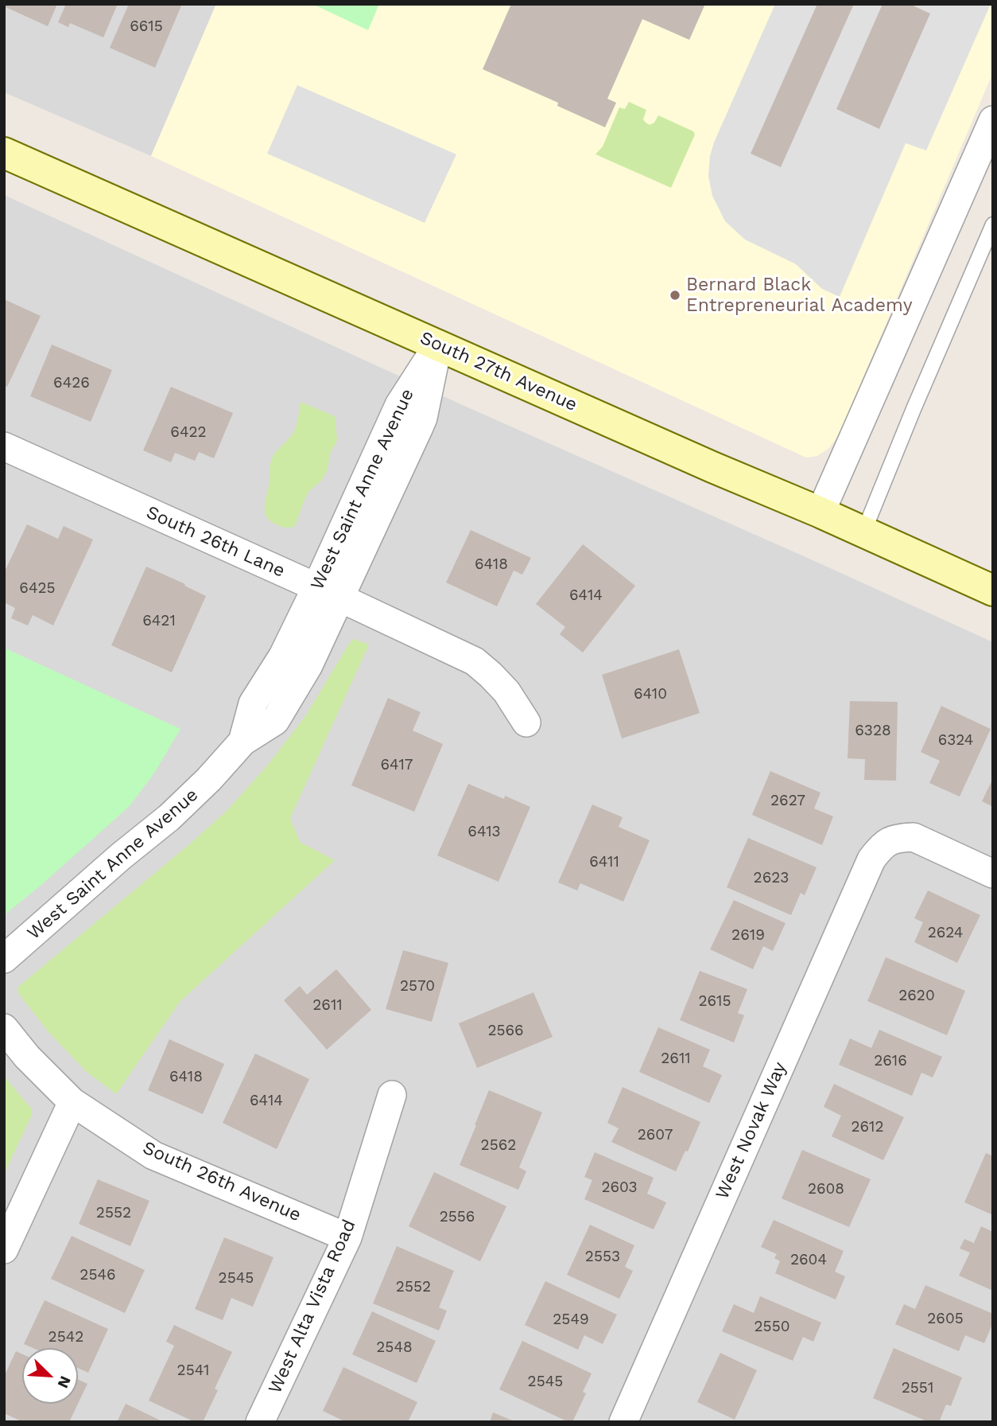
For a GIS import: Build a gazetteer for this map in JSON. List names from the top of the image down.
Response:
{
  "streets": {
    "main road": ["South 27th Avenue"],
    "street": [
      "West Saint Anne Avenue",
      "South 26th Lane",
      "West Novak Way",
      "South 26th Avenue",
      "West Alta Vista Road"
    ]
  },
  "crossings": [
    ["South 27th Avenue", "West Saint Anne Avenue"],
    ["West Saint Anne Avenue", "South 26th Lane"],
    ["South 26th Avenue", "West Alta Vista Road"]
  ],
  "places": ["Bernard Black Entrepreneurial Academy"],
  "house_numbers": [
    "6615",
    "6426",
    "6422",
    "6418",
    "6425",
    "6414",
    "6421",
    "6410",
    "6328",
    "6324",
    "6417",
    "2627",
    "6413",
    "6411",
    "2623",
    "2624",
    "2619",
    "2570",
    "2620",
    "2615",
    "2611",
    "2566",
    "2611",
    "2616",
    "6418",
    "6414",
    "2612",
    "2607",
    "2562",
    "2603",
    "2608",
    "2552",
    "2556",
    "2553",
    "2604",
    "2546",
    "2545",
    "2552",
    "2605",
    "2549",
    "2550",
    "2542",
    "2548",
    "2541",
    "2545",
    "2551"
  ],
  "north": "bottom right"
}
